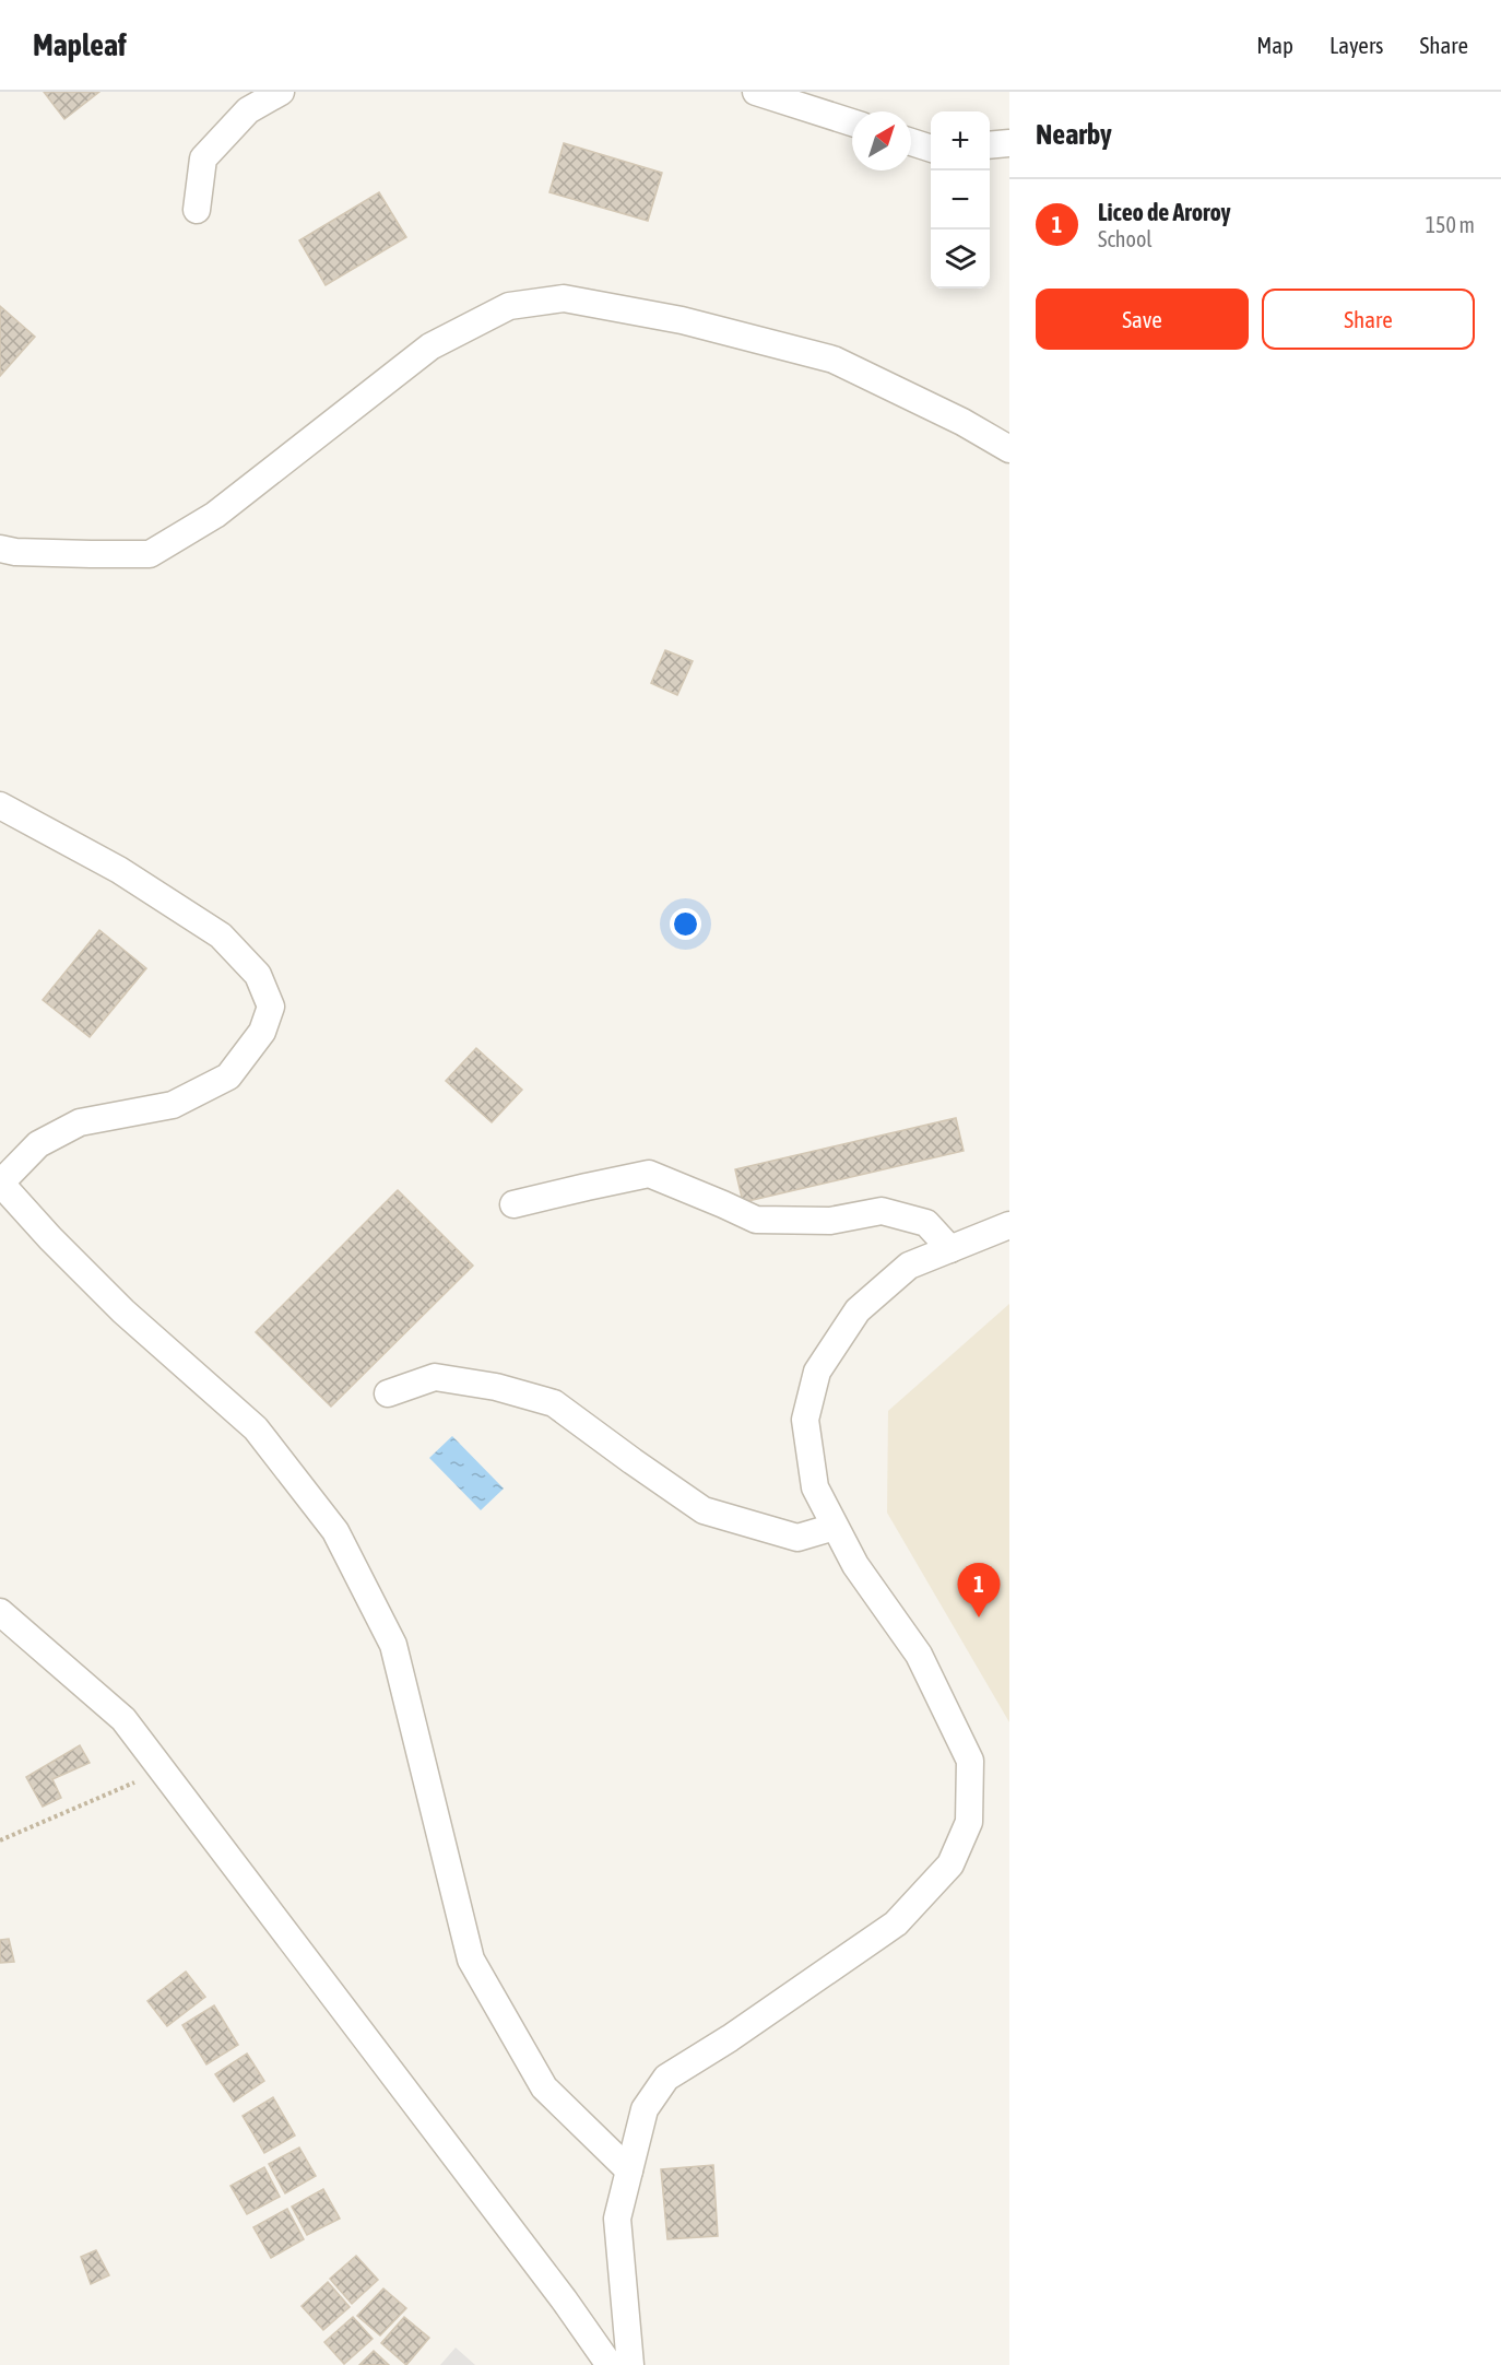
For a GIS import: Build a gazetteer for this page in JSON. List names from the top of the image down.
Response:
{
  "north": "top right",
  "page": {
    "header": "Mapleaf",
    "nav": ["Map", "Layers", "Share"],
    "heading": "Nearby",
    "map_buttons": ["+", "−"],
    "list": [
      {
        "mark": "1",
        "name": "Liceo de Aroroy",
        "note": "School",
        "value": "150 m"
      }
    ],
    "buttons": ["Save", "Share"],
    "pins": "1"
  }
}
